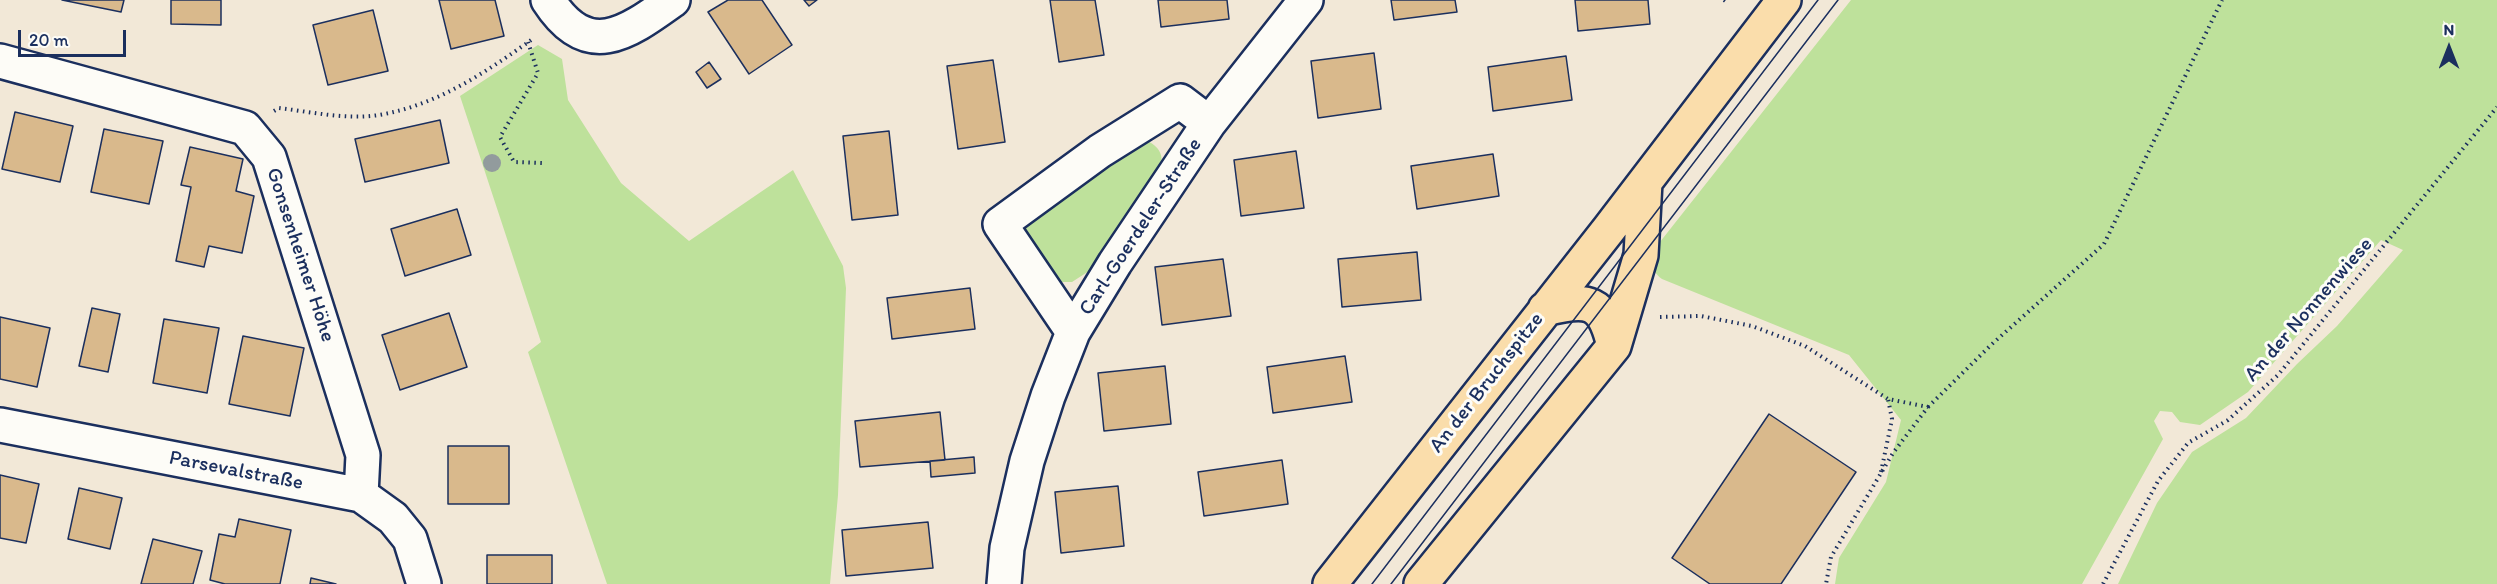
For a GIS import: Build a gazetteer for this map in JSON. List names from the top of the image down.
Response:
{
  "streets": {
    "main road": ["An der Bruchspitze"],
    "street": ["Carl-Goerdeler-Straße", "Gonsenheimer Höhe", "Parsevalstraße"],
    "path": ["An der Nonnenwiese"]
  },
  "crossings": [
    ["Gonsenheimer Höhe", "Parsevalstraße"]
  ],
  "scale_bar": "20 m",
  "north": "top"
}
